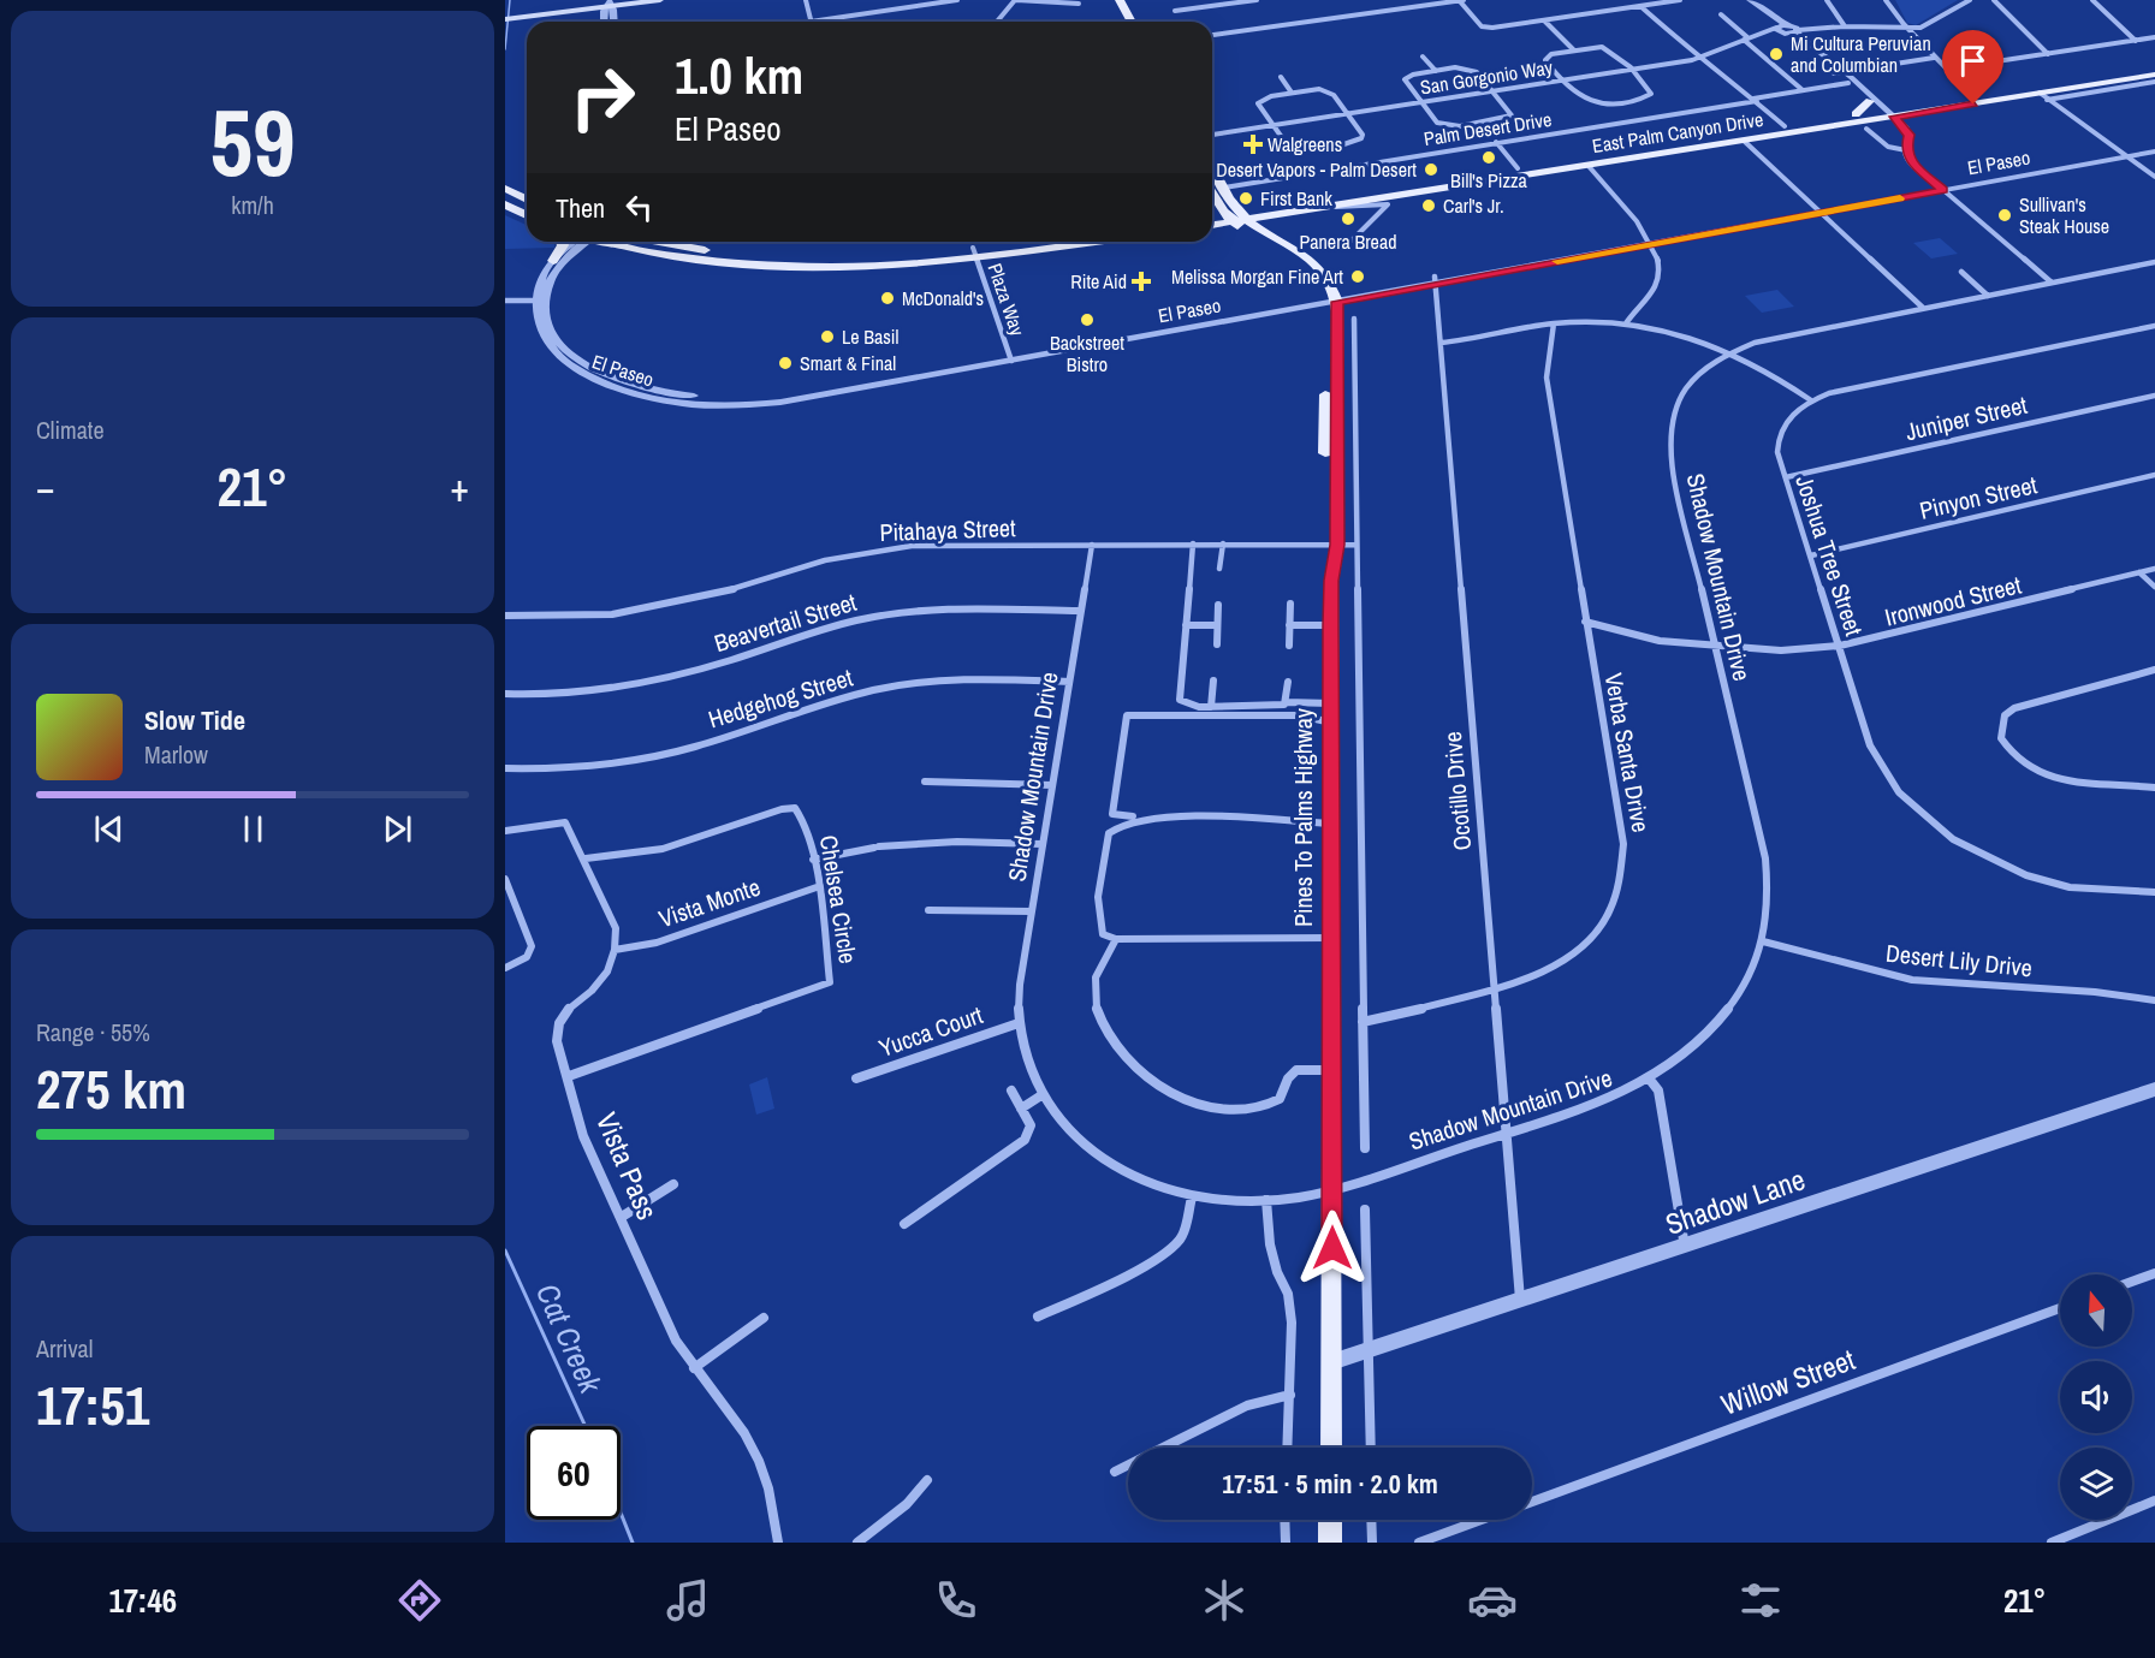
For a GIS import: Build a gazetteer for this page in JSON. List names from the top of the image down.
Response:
{
  "streets": {
    "main road": ["East Palm Canyon Drive", "Pines To Palms Highway"],
    "street": [
      "San Gorgonio Way",
      "Palm Desert Drive",
      "El Paseo",
      "Plaza Way",
      "Juniper Street",
      "Pinyon Street",
      "Pitahaya Street",
      "Joshua Tree Street",
      "Shadow Mountain Drive",
      "Ironwood Street",
      "Beavertail Street",
      "Hedgehog Street",
      "Verba Santa Drive",
      "Ocotillo Drive",
      "Chelsea Circle",
      "Vista Monte",
      "Desert Lily Drive",
      "Yucca Court",
      "Vista Pass",
      "Shadow Lane",
      "Willow Street"
    ]
  },
  "crossings": [
    ["El Paseo", "Plaza Way"],
    ["El Paseo", "Ocotillo Drive"],
    ["El Paseo", "Pines To Palms Highway"],
    ["Juniper Street", "Joshua Tree Street"],
    ["Pinyon Street", "Joshua Tree Street"],
    ["Pitahaya Street", "Shadow Mountain Drive"],
    ["Pitahaya Street", "Pines To Palms Highway"],
    ["Joshua Tree Street", "Ironwood Street"],
    ["Shadow Mountain Drive", "Ironwood Street"],
    ["Shadow Mountain Drive", "Beavertail Street"],
    ["Shadow Mountain Drive", "Hedgehog Street"],
    ["Shadow Mountain Drive", "Ocotillo Drive"],
    ["Shadow Mountain Drive", "Pines To Palms Highway"],
    ["Shadow Mountain Drive", "Desert Lily Drive"],
    ["Shadow Mountain Drive", "Yucca Court"],
    ["Ironwood Street", "Verba Santa Drive"],
    ["Verba Santa Drive", "Ocotillo Drive"],
    ["Ocotillo Drive", "Shadow Lane"],
    ["Pines To Palms Highway", "Shadow Lane"],
    ["Chelsea Circle", "Vista Monte"],
    ["Chelsea Circle", "Vista Pass"],
    ["Vista Monte", "Vista Pass"]
  ],
  "water": ["Cat Creek"],
  "places": {
    "other": [
      "Mi Cultura Peruvian and Columbian",
      "Bill's Pizza",
      "Desert Vapors - Palm Desert",
      "First Bank",
      "Carl's Jr.",
      "Sullivan's Steak House",
      "Panera Bread",
      "Melissa Morgan Fine Art",
      "McDonald's",
      "Backstreet Bistro",
      "Le Basil",
      "Smart & Final"
    ],
    "health": ["Walgreens", "Rite Aid"]
  },
  "north": "top",
  "page": {
    "tile": [
      ["59", "km/h"],
      "Climate",
      ["Range · 55%", "275 km"],
      ["Arrival", "17:51"]
    ],
    "turn": ["1.0 km", "El Paseo"],
    "then": "Then",
    "heat": ["−", "21°", "+"],
    "song": ["Slow Tide", "Marlow"],
    "limit": "60",
    "trip": "17:51 · 5 min · 2.0 km",
    "tabs": ["17:46", "21°"]
  }
}
